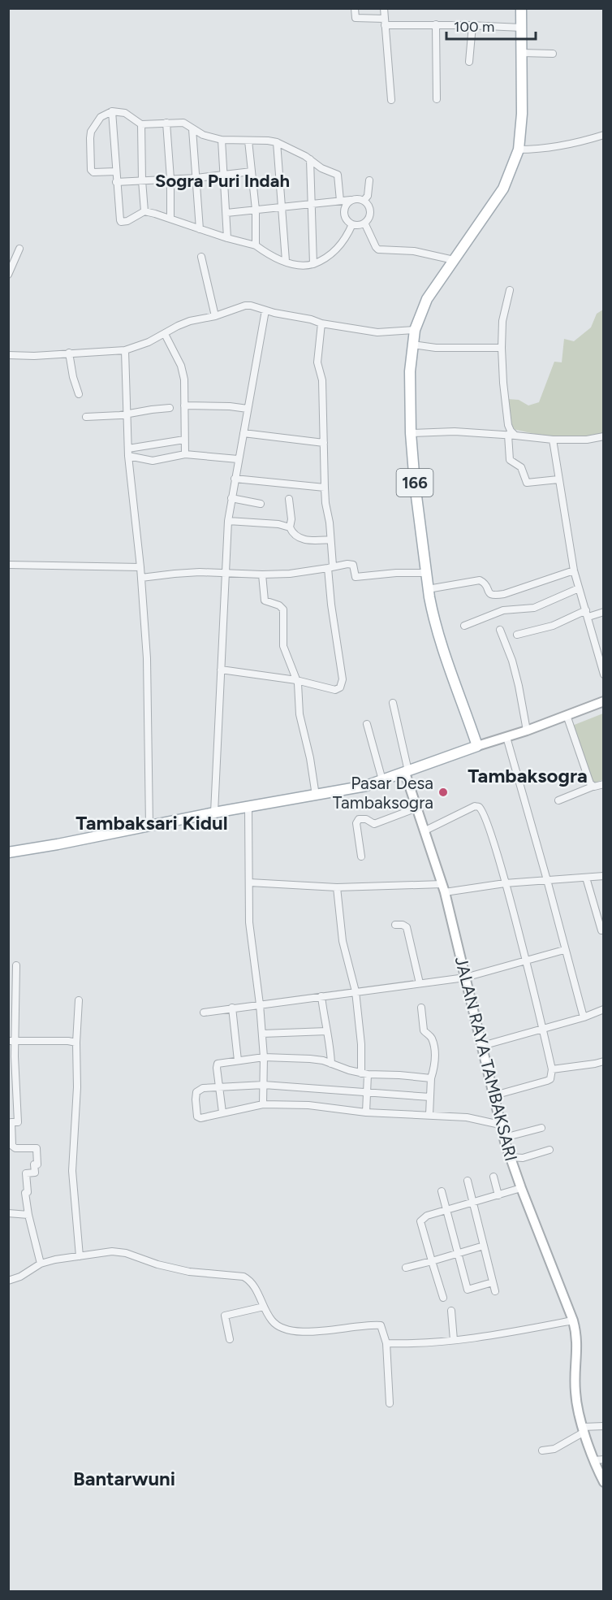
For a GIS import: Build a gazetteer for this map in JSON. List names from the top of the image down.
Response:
{
  "streets": {
    "main road": ["166"],
    "street": ["JALAN RAYA TAMBAKSARI"]
  },
  "districts": [
    "Sogra Puri Indah",
    "Tambaksogra",
    "Tambaksari Kidul",
    "Bantarwuni"
  ],
  "places": ["Pasar Desa Tambaksogra"],
  "scale_bar": "100 m"
}
